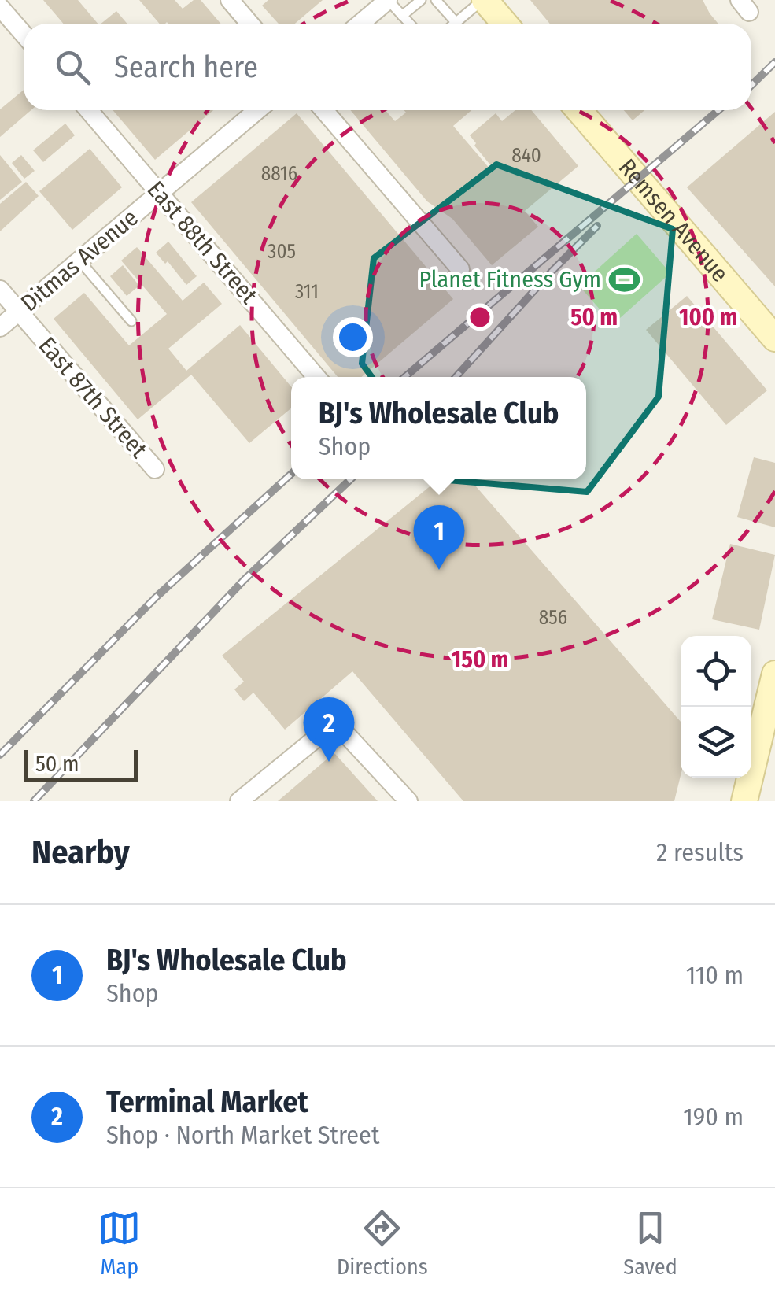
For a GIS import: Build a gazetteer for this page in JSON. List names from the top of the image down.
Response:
{
  "streets": {
    "main road": ["Remsen Avenue"],
    "street": ["East 88th Street", "Ditmas Avenue", "East 87th Street"]
  },
  "crossings": [
    ["East 88th Street", "Ditmas Avenue"],
    ["Ditmas Avenue", "East 87th Street"]
  ],
  "places": {
    "sports": ["Planet Fitness Gym"]
  },
  "house_numbers": [
    "840",
    "8816",
    "305",
    "311",
    "856"
  ],
  "scale_bar": "50 m",
  "page": {
    "search": "Search here",
    "popup": ["BJ's Wholesale Club", "Shop"],
    "pins": ["1", "2"],
    "scale": "50 m",
    "heading": ["Nearby", "2 results"],
    "list": [
      {
        "mark": "1",
        "name": "BJ's Wholesale Club",
        "note": "Shop",
        "value": "110 m"
      },
      {
        "mark": "2",
        "name": "Terminal Market",
        "note": "Shop · North Market Street",
        "value": "190 m"
      }
    ],
    "nav": ["Map", "Directions", "Saved"]
  },
  "rings": ["50 m", "100 m", "150 m"]
}
